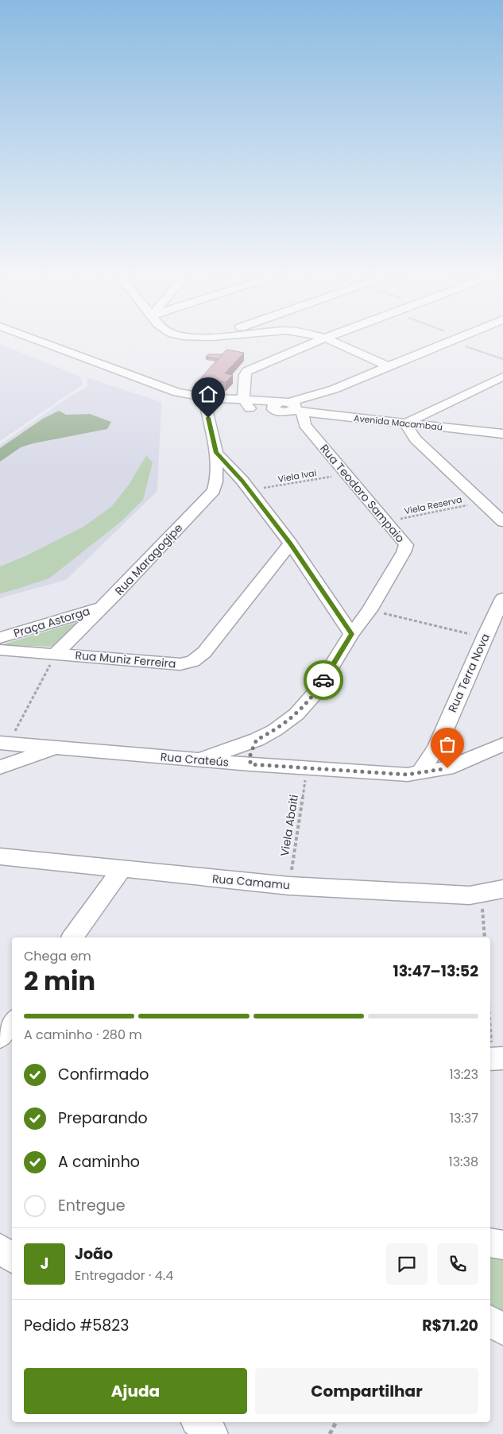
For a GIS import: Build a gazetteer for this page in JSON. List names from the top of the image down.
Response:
{
  "streets": {
    "street": [
      "Avenida Macambaú",
      "Rua Teodoro Sampaio",
      "Rua Maragogipe",
      "Praça Astorga",
      "Rua Muniz Ferreira",
      "Rua Terra Nova",
      "Rua Crateús",
      "Rua Camamu"
    ],
    "path": ["Viela Ivai", "Viela Reserva", "Viela Abaiti"]
  },
  "crossings": [
    ["Avenida Macambaú", "Rua Teodoro Sampaio"],
    ["Viela Ivai", "Rua Teodoro Sampaio"],
    ["Rua Teodoro Sampaio", "Viela Reserva"],
    ["Rua Teodoro Sampaio", "Rua Crateús"],
    ["Rua Maragogipe", "Praça Astorga"],
    ["Rua Maragogipe", "Rua Muniz Ferreira"],
    ["Rua Terra Nova", "Rua Crateús"],
    ["Rua Crateús", "Viela Abaiti"],
    ["Viela Abaiti", "Rua Camamu"]
  ],
  "page": {
    "heading": ["2 min", "Chega em", "13:47–13:52"],
    "panel": [
      "João",
      "Entregador · 4.4",
      "Pedido #5823",
      "R$71.20"
    ],
    "bar": "A caminho · 280 m",
    "list": [
      ["Confirmado", "13:23"],
      ["Preparando", "13:37"],
      ["A caminho", "13:38"],
      "Entregue"
    ],
    "round": "J",
    "buttons": ["Ajuda", "Compartilhar"]
  }
}
